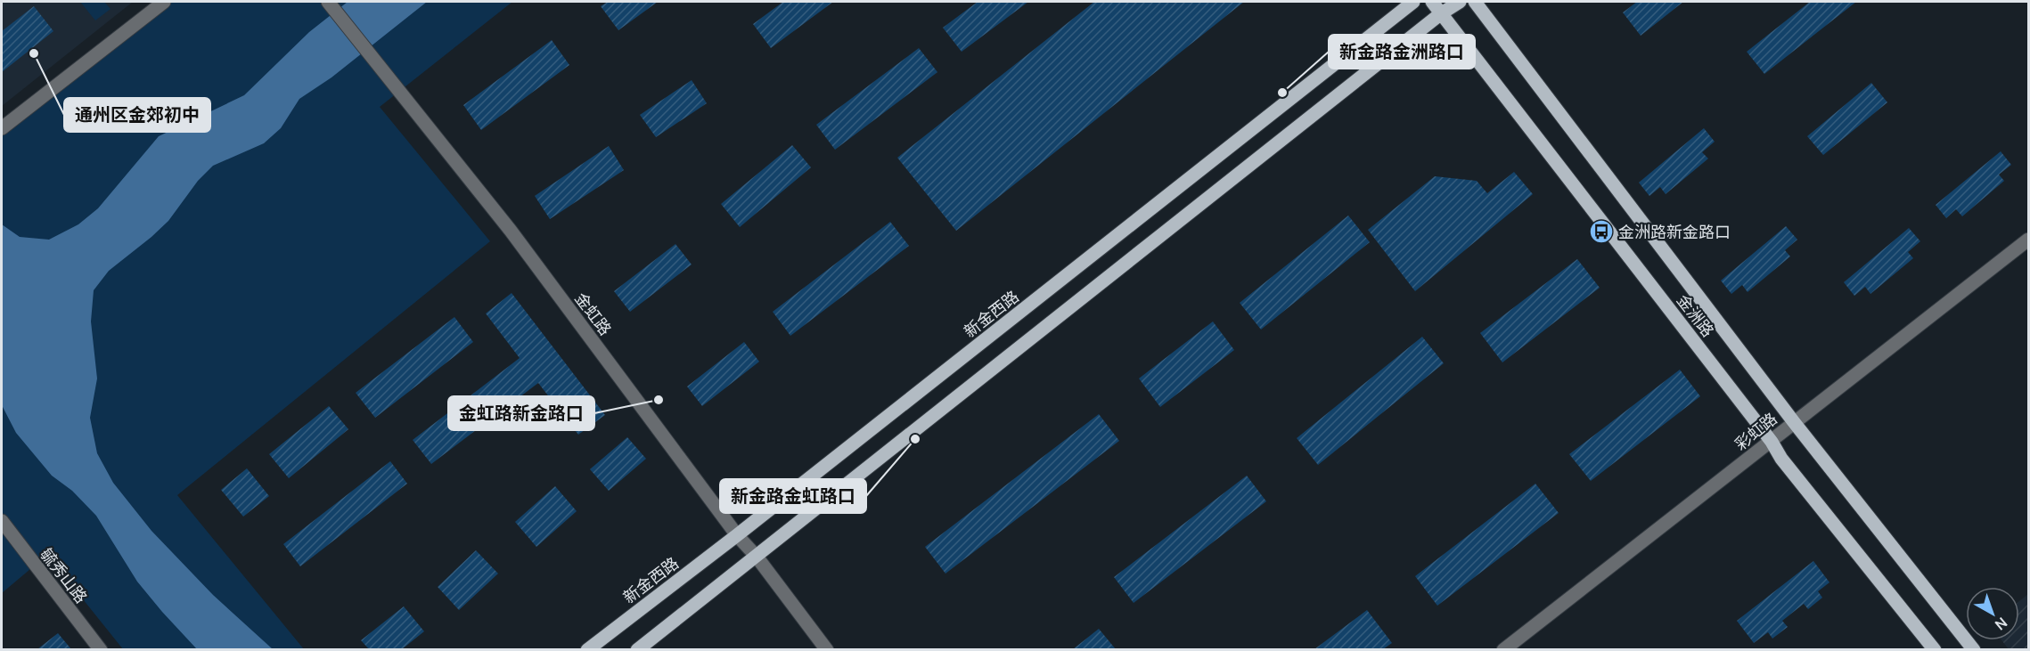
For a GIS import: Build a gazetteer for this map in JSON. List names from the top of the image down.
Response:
{
  "streets": {
    "main road": ["新金西路", "金洲路"],
    "street": ["金虹路", "彩虹路", "毓秀山路"]
  },
  "crossings": [
    ["金虹路", "新金西路"],
    ["金洲路", "彩虹路"]
  ],
  "places": {
    "other": [
      "通州区金郊初中",
      "新金路金洲路口",
      "金虹路新金路口",
      "新金路金虹路口"
    ],
    "bus stop": ["金洲路新金路口"]
  },
  "north": "bottom right"
}
